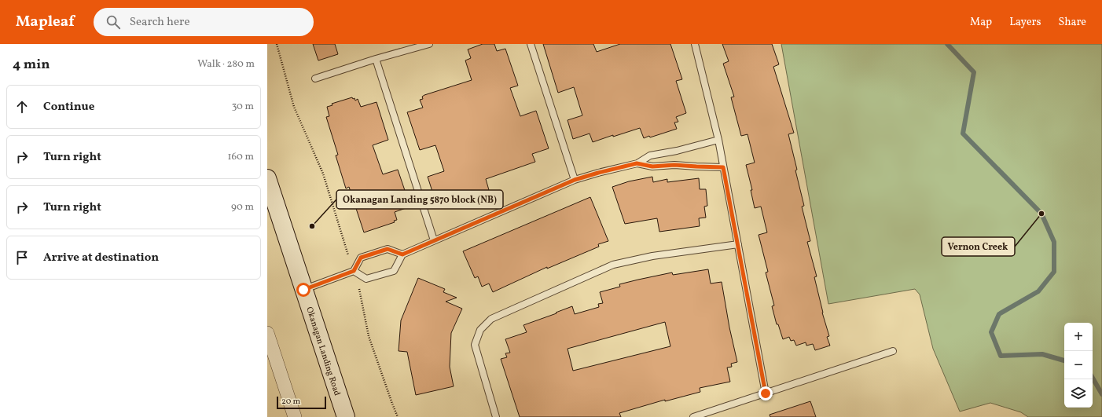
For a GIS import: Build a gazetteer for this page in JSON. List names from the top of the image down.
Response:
{
  "streets": {
    "main road": ["Okanagan Landing Road"]
  },
  "places": ["Vernon Creek", "Okanagan Landing 5870 block (NB)"],
  "scale_bar": "20 m",
  "page": {
    "header": "Mapleaf",
    "search": "Search here",
    "nav": ["Map", "Layers", "Share"],
    "heading": ["4 min", "Walk · 280 m"],
    "list": [
      ["Continue", "30 m"],
      ["Turn right", "160 m"],
      ["Turn right", "90 m"],
      "Arrive at destination"
    ],
    "map_buttons": ["+", "−"],
    "scale": "20 m"
  }
}
